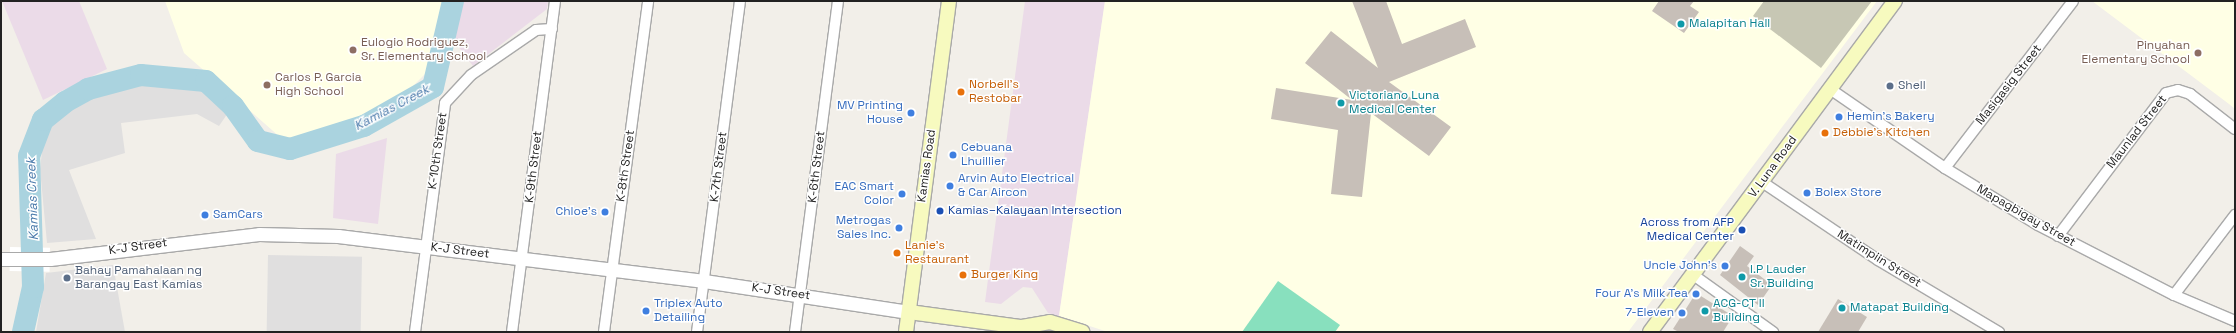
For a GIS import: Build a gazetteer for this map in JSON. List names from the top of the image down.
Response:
{
  "streets": {
    "main road": ["Kamias Road", "V. Luna Road"],
    "street": [
      "Masigasig Street",
      "Maunlad Street",
      "K-10th Street",
      "K-8th Street",
      "K-9th Street",
      "K-7th Street",
      "K-6th Street",
      "Mapagbigay Street",
      "K-J Street",
      "Matimpiin Street"
    ]
  },
  "crossings": [
    ["Masigasig Street", "Mapagbigay Street"],
    ["Maunlad Street", "Mapagbigay Street"],
    ["K-10th Street", "K-9th Street"],
    ["K-10th Street", "K-J Street"],
    ["K-8th Street", "K-J Street"],
    ["Kamias Road", "K-J Street"],
    ["K-9th Street", "K-J Street"],
    ["K-7th Street", "K-J Street"],
    ["K-6th Street", "K-J Street"],
    ["V. Luna Road", "Mapagbigay Street"],
    ["V. Luna Road", "Matimpiin Street"]
  ],
  "water": ["Kamias Creek"],
  "places": [
    "Malapitan Hall",
    "Eulogio Rodriguez, Sr. Elementary School",
    "Pinyahan Elementary School",
    "Carlos P. Garcia High School",
    "Shell",
    "Norbell's Restobar",
    "Victoriano Luna Medical Center",
    "MV Printing House",
    "Hemin's Bakery",
    "Debbie's Kitchen",
    "Cebuana Lhuillier",
    "Arvin Auto Electrical & Car Aircon",
    "Bolex Store",
    "EAC Smart Color",
    "Kamias–Kalayaan Intersection",
    "Chloe's",
    "SamCars",
    "Metrogas Sales Inc.",
    "Across from AFP Medical Center",
    "Lanie's Restaurant",
    "Uncle John's",
    "Burger King",
    "I.P Lauder Sr. Building",
    "Bahay Pamahalaan ng Barangay East Kamias",
    "Four A's Milk Tea",
    "Matapat Building",
    "Triplex Auto Detailing",
    "ACG-CT II Building",
    "7-Eleven"
  ]
}
